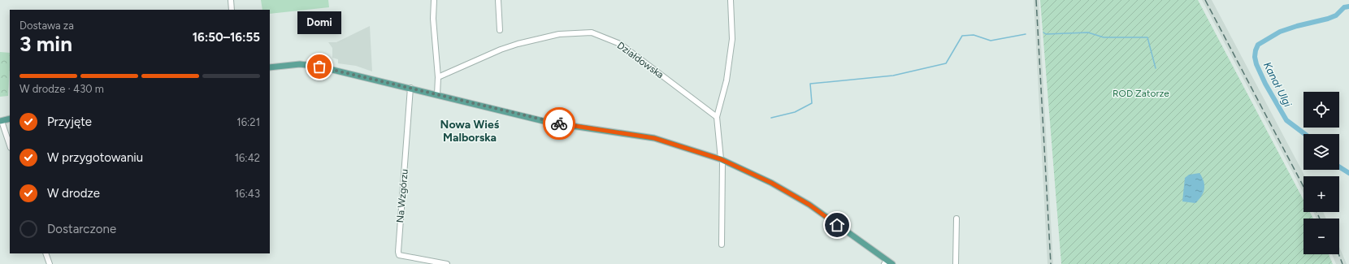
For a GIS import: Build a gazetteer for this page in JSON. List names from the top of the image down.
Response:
{
  "streets": {
    "street": ["Działdowska", "Na Wzgórzu"]
  },
  "districts": ["Nowa Wieś Malborska"],
  "water": ["Kanał Ulgi"],
  "parks": ["ROD Zatorze"],
  "places": ["Domi"],
  "page": {
    "heading": ["3 min", "Dostawa za", "16:50–16:55"],
    "bubble": "Domi",
    "bar": "W drodze · 430 m",
    "map_buttons": ["+", "−"],
    "list": [
      ["Przyjęte", "16:21"],
      ["W przygotowaniu", "16:42"],
      ["W drodze", "16:43"],
      "Dostarczone"
    ]
  }
}
